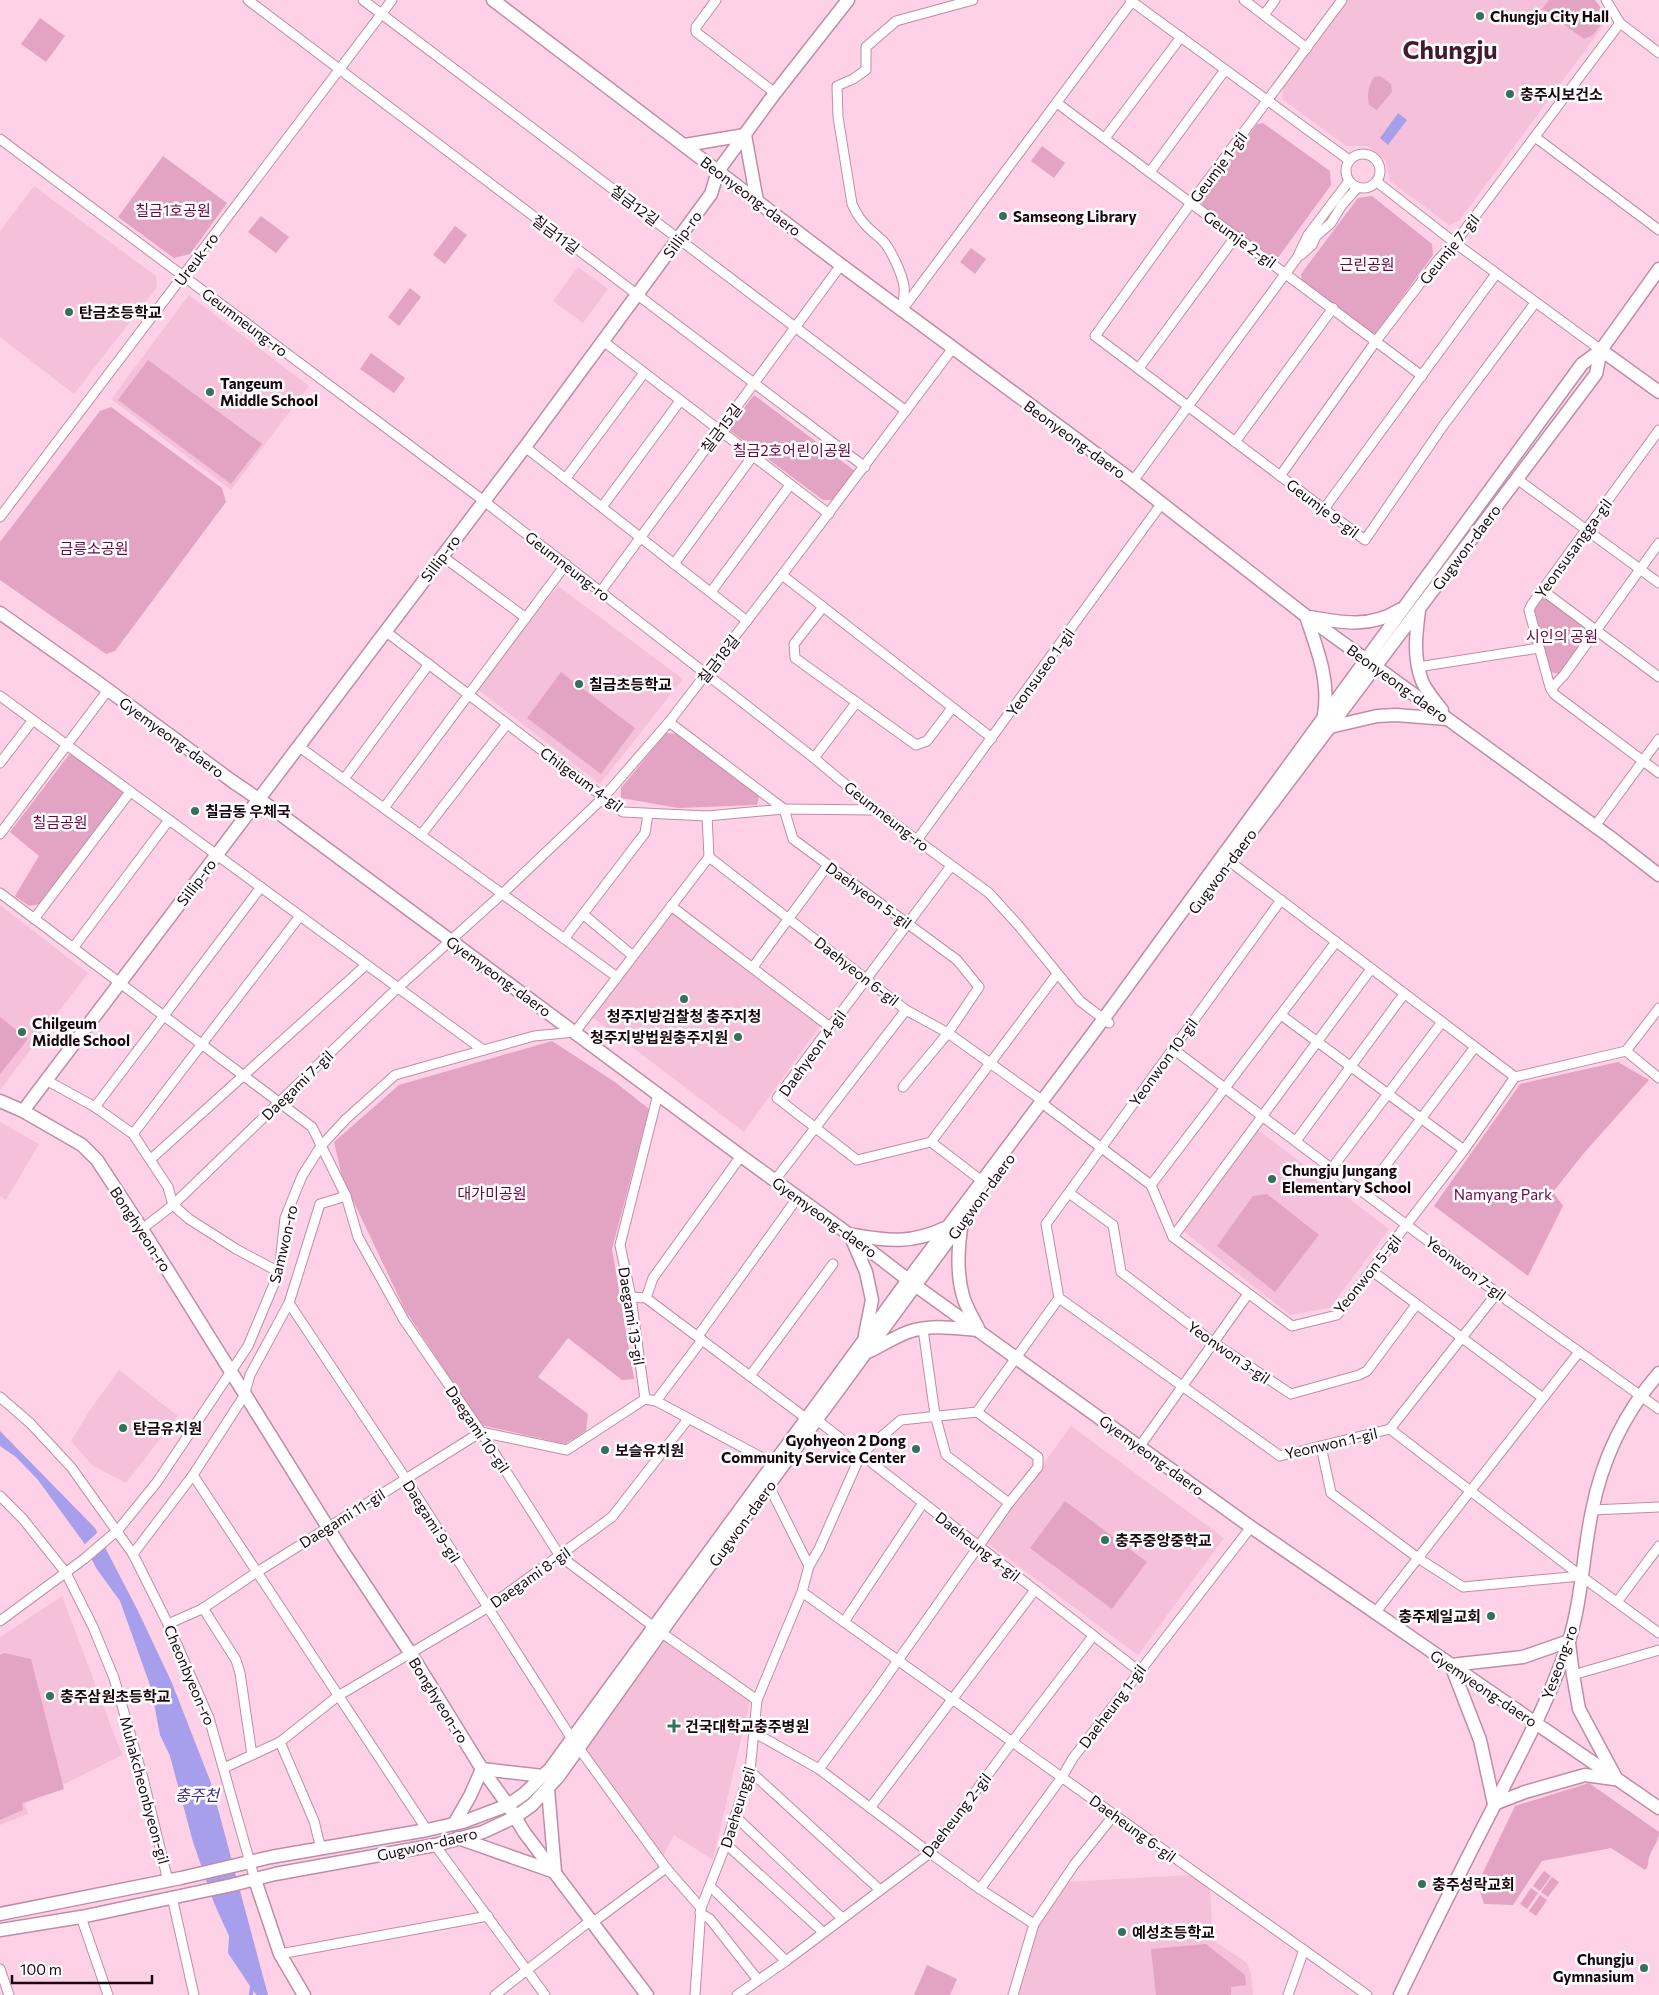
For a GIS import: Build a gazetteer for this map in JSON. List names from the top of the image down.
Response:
{
  "streets": {
    "street": [
      "Geumje 1-gil",
      "Beonyeong-daero",
      "칠금12길",
      "칠금11길",
      "Sillip-ro",
      "Geumje 2-gil",
      "Geumje 7-gil",
      "Ureuk-ro",
      "Geumneung-ro",
      "칠금15길",
      "Geumje 9-gil",
      "Gugwon-daero",
      "Yeonsusangga-gil",
      "칠금18길",
      "Yeonsuseo 1-gil",
      "Gyemyeong-daero",
      "Chilgeum 4-gil",
      "Daehyeon 5-gil",
      "Daehyeon 6-gil",
      "Daehyeon 4-gil",
      "Yeonwon 10-gil",
      "Daegami 7-gil",
      "Bonghyeon-ro",
      "Samwon-ro",
      "Yeonwon 7-gil",
      "Yeonwon 5-gil",
      "Daegami 13-gil",
      "Yeonwon 3-gil",
      "Daegami 10-gil",
      "Yeonwon 1-gil",
      "Daegami 11-gil",
      "Daegami 9-gil",
      "Daeheung 4-gil",
      "Daegami 8-gil",
      "Yeseong-ro",
      "Cheonbyeon-ro",
      "Daeheung 1-gil",
      "Muhakcheonbyeon-gil",
      "Daeheunggil",
      "Daeheung 2-gil",
      "Daeheung 6-gil"
    ]
  },
  "crossings": [
    ["Geumje 1-gil", "Geumje 2-gil"],
    ["Geumje 1-gil", "Geumje 9-gil"],
    ["Beonyeong-daero", "Sillip-ro"],
    ["Beonyeong-daero", "칠금15길"],
    ["Beonyeong-daero", "Gugwon-daero"],
    ["Beonyeong-daero", "칠금18길"],
    ["Beonyeong-daero", "Yeonsuseo 1-gil"],
    ["칠금12길", "Sillip-ro"],
    ["칠금12길", "Ureuk-ro"],
    ["칠금12길", "칠금15길"],
    ["칠금12길", "칠금18길"],
    ["칠금11길", "Sillip-ro"],
    ["칠금11길", "Ureuk-ro"],
    ["칠금11길", "칠금15길"],
    ["칠금11길", "칠금18길"],
    ["Sillip-ro", "Geumneung-ro"],
    ["Sillip-ro", "Gyemyeong-daero"],
    ["Sillip-ro", "Chilgeum 4-gil"],
    ["Sillip-ro", "Bonghyeon-ro"],
    ["Sillip-ro", "Daegami 10-gil"],
    ["Geumje 2-gil", "Geumje 7-gil"],
    ["Geumje 7-gil", "Geumje 9-gil"],
    ["Ureuk-ro", "Geumneung-ro"],
    ["Geumneung-ro", "칠금15길"],
    ["Geumneung-ro", "Gugwon-daero"],
    ["Geumneung-ro", "칠금18길"],
    ["Geumneung-ro", "Yeonsuseo 1-gil"],
    ["Geumneung-ro", "Chilgeum 4-gil"],
    ["Geumneung-ro", "Daehyeon 4-gil"],
    ["Gugwon-daero", "Gyemyeong-daero"],
    ["Gugwon-daero", "Daehyeon 6-gil"],
    ["Gugwon-daero", "Bonghyeon-ro"],
    ["Gugwon-daero", "Daegami 10-gil"],
    ["Gugwon-daero", "Daegami 9-gil"],
    ["Gugwon-daero", "Daeheung 4-gil"],
    ["Gugwon-daero", "Cheonbyeon-ro"],
    ["Gugwon-daero", "Muhakcheonbyeon-gil"],
    ["칠금18길", "Gyemyeong-daero"],
    ["칠금18길", "Chilgeum 4-gil"],
    ["칠금18길", "Daegami 7-gil"],
    ["Gyemyeong-daero", "Daegami 7-gil"],
    ["Gyemyeong-daero", "Samwon-ro"],
    ["Gyemyeong-daero", "Daegami 13-gil"],
    ["Gyemyeong-daero", "Yeseong-ro"],
    ["Gyemyeong-daero", "Daeheung 1-gil"],
    ["Chilgeum 4-gil", "Daehyeon 5-gil"],
    ["Daehyeon 5-gil", "Daehyeon 6-gil"],
    ["Daehyeon 5-gil", "Daehyeon 4-gil"],
    ["Daehyeon 6-gil", "Daehyeon 4-gil"],
    ["Yeonwon 10-gil", "Yeonwon 7-gil"],
    ["Yeonwon 10-gil", "Yeonwon 3-gil"],
    ["Yeonwon 10-gil", "Yeonwon 1-gil"],
    ["Daegami 7-gil", "Bonghyeon-ro"],
    ["Daegami 7-gil", "Daegami 10-gil"],
    ["Bonghyeon-ro", "Samwon-ro"],
    ["Bonghyeon-ro", "Daegami 11-gil"],
    ["Bonghyeon-ro", "Daegami 8-gil"],
    ["Samwon-ro", "Daegami 10-gil"],
    ["Samwon-ro", "Cheonbyeon-ro"],
    ["Samwon-ro", "Muhakcheonbyeon-gil"],
    ["Yeonwon 7-gil", "Yeonwon 5-gil"],
    ["Yeonwon 7-gil", "Yeonwon 1-gil"],
    ["Yeonwon 7-gil", "Yeseong-ro"],
    ["Daegami 10-gil", "Daegami 11-gil"],
    ["Daegami 10-gil", "Daegami 8-gil"],
    ["Daegami 10-gil", "Daeheunggil"],
    ["Daegami 11-gil", "Daegami 9-gil"],
    ["Daegami 11-gil", "Cheonbyeon-ro"],
    ["Daegami 9-gil", "Daegami 8-gil"],
    ["Daegami 9-gil", "Daeheunggil"],
    ["Daegami 9-gil", "Daeheung 2-gil"],
    ["Daeheung 4-gil", "Daeheung 1-gil"],
    ["Daeheung 4-gil", "Daeheunggil"],
    ["Daeheung 4-gil", "Daeheung 2-gil"],
    ["Daegami 8-gil", "Cheonbyeon-ro"],
    ["Daeheung 1-gil", "Daeheung 6-gil"],
    ["Daeheunggil", "Daeheung 6-gil"],
    ["Daeheung 2-gil", "Daeheung 6-gil"]
  ],
  "districts": ["Chungju"],
  "water": ["충주천"],
  "parks": [
    "칠금1호공원",
    "근린공원",
    "칠금2호어린이공원",
    "금릉소공원",
    "시인의 공원",
    "칠금공원",
    "대가미공원",
    "Namyang Park"
  ],
  "places": {
    "other": [
      "Chungju City Hall",
      "충주시보건소",
      "Samseong Library",
      "탄금초등학교",
      "Tangeum Middle School",
      "칠금초등학교",
      "칠금동 우체국",
      "청주지방검찰청 충주지청",
      "Chilgeum Middle School",
      "청주지방법원충주지원",
      "Chungju Jungang Elementary School",
      "탄금유치원",
      "Gyohyeon 2 Dong Community Service Center",
      "보슬유치원",
      "충주중앙중학교",
      "충주제일교회",
      "충주삼원초등학교",
      "충주성락교회",
      "예성초등학교",
      "Chungju Gymnasium"
    ],
    "health": ["건국대학교충주병원"]
  },
  "scale_bar": "100 m"
}
